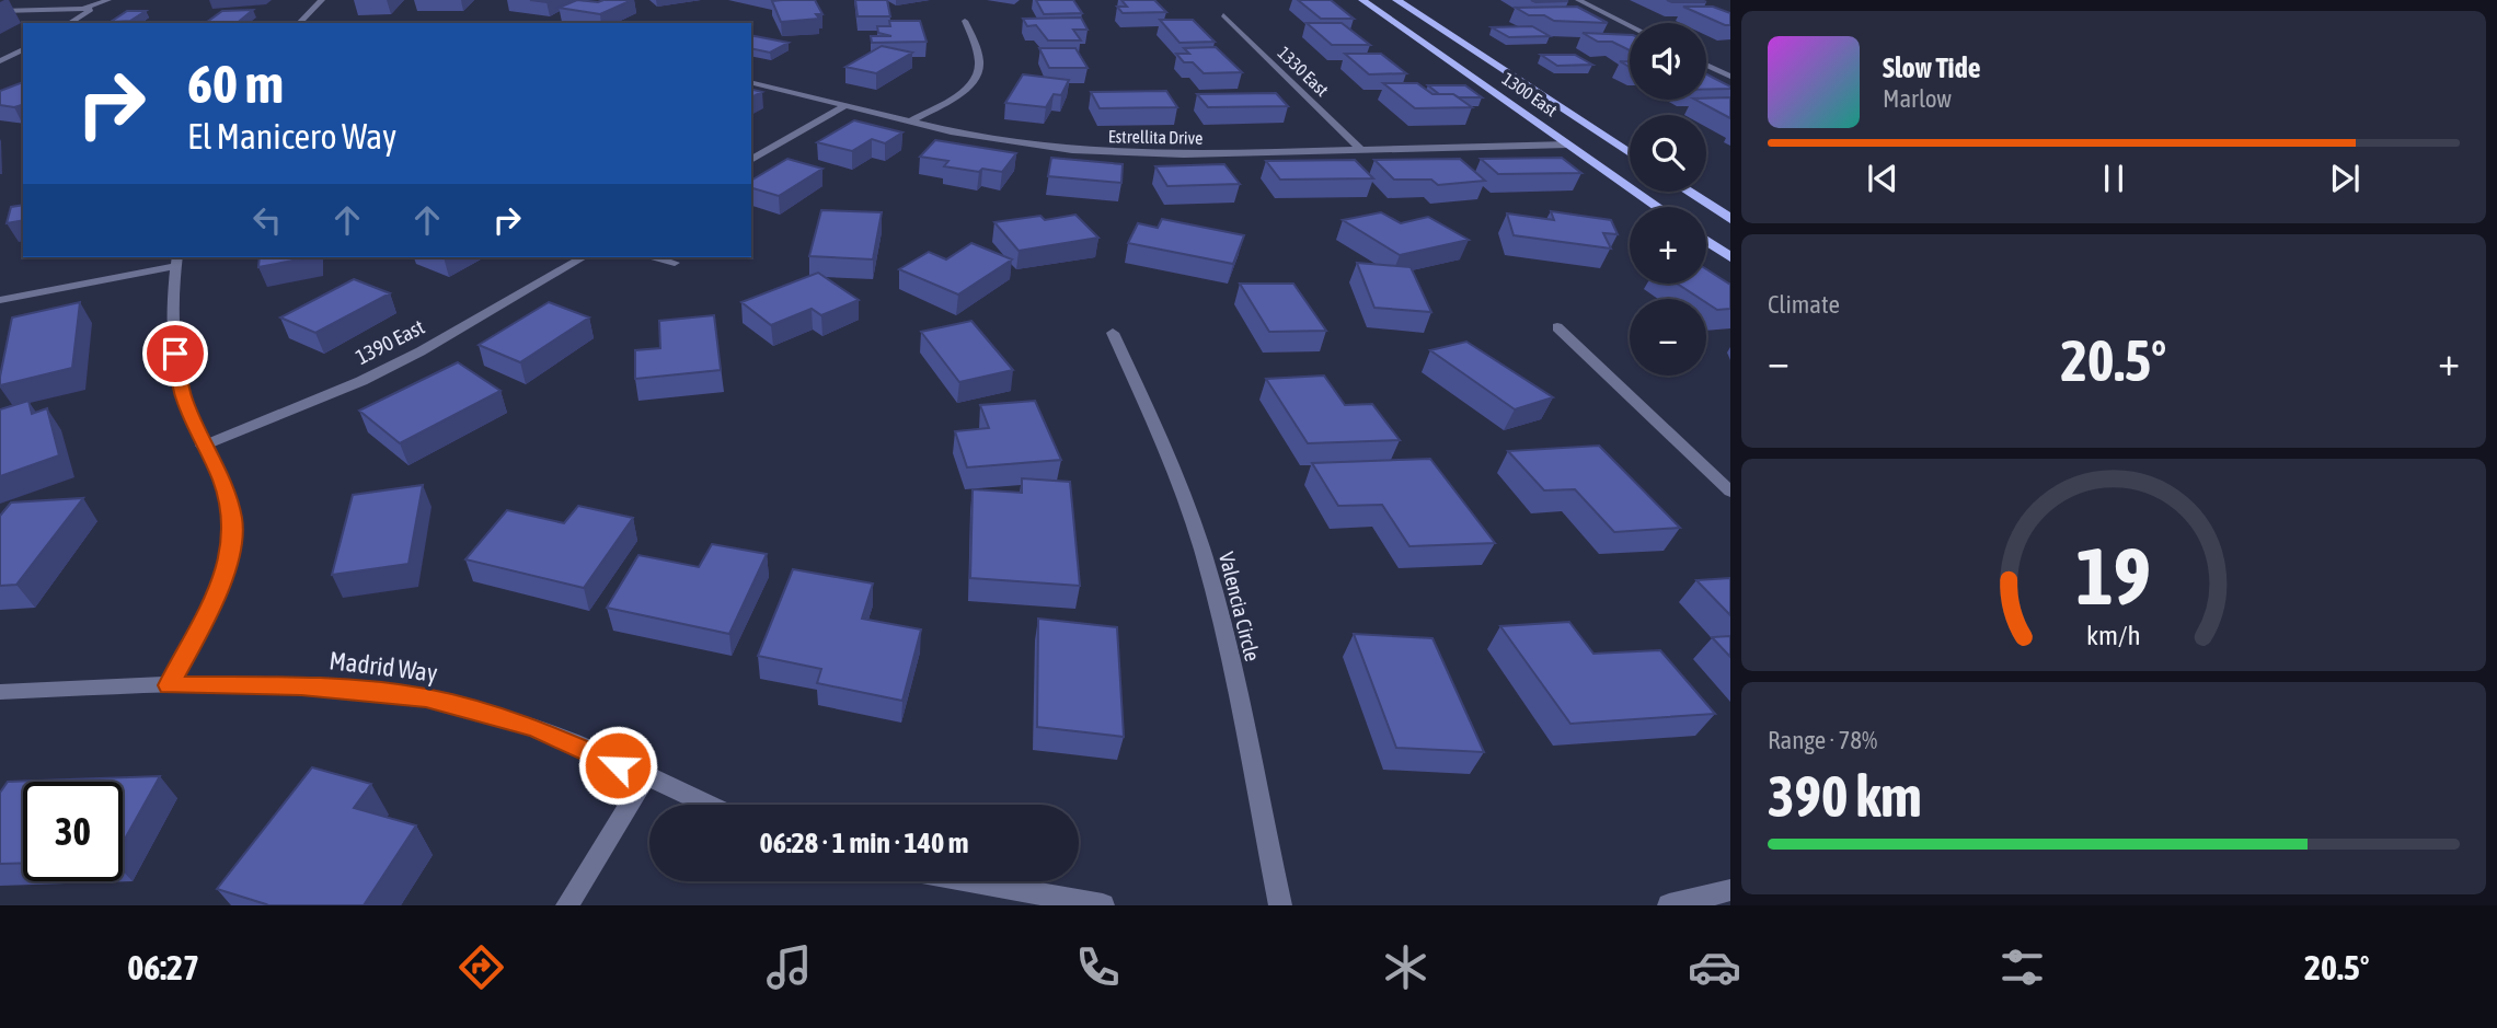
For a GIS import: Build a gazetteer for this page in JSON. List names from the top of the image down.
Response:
{
  "streets": {
    "main road": ["1300 East"],
    "street": [
      "1330 East",
      "Estrellita Drive",
      "1390 East",
      "Valencia Circle",
      "Madrid Way"
    ]
  },
  "crossings": [
    ["1330 East", "Estrellita Drive"],
    ["1300 East", "Estrellita Drive"]
  ],
  "page": {
    "map_buttons": ["+", "−"],
    "turn": ["60 m", "El Manicero Way"],
    "song": ["Slow Tide", "Marlow"],
    "tile": [
      "Climate",
      ["Range · 78%", "390 km"]
    ],
    "heat": ["−", "20.5°", "+"],
    "limit": "30",
    "trip": "06:28 · 1 min · 140 m",
    "tabs": ["06:27", "20.5°"],
    "gauge": ["19", "km/h"]
  }
}
